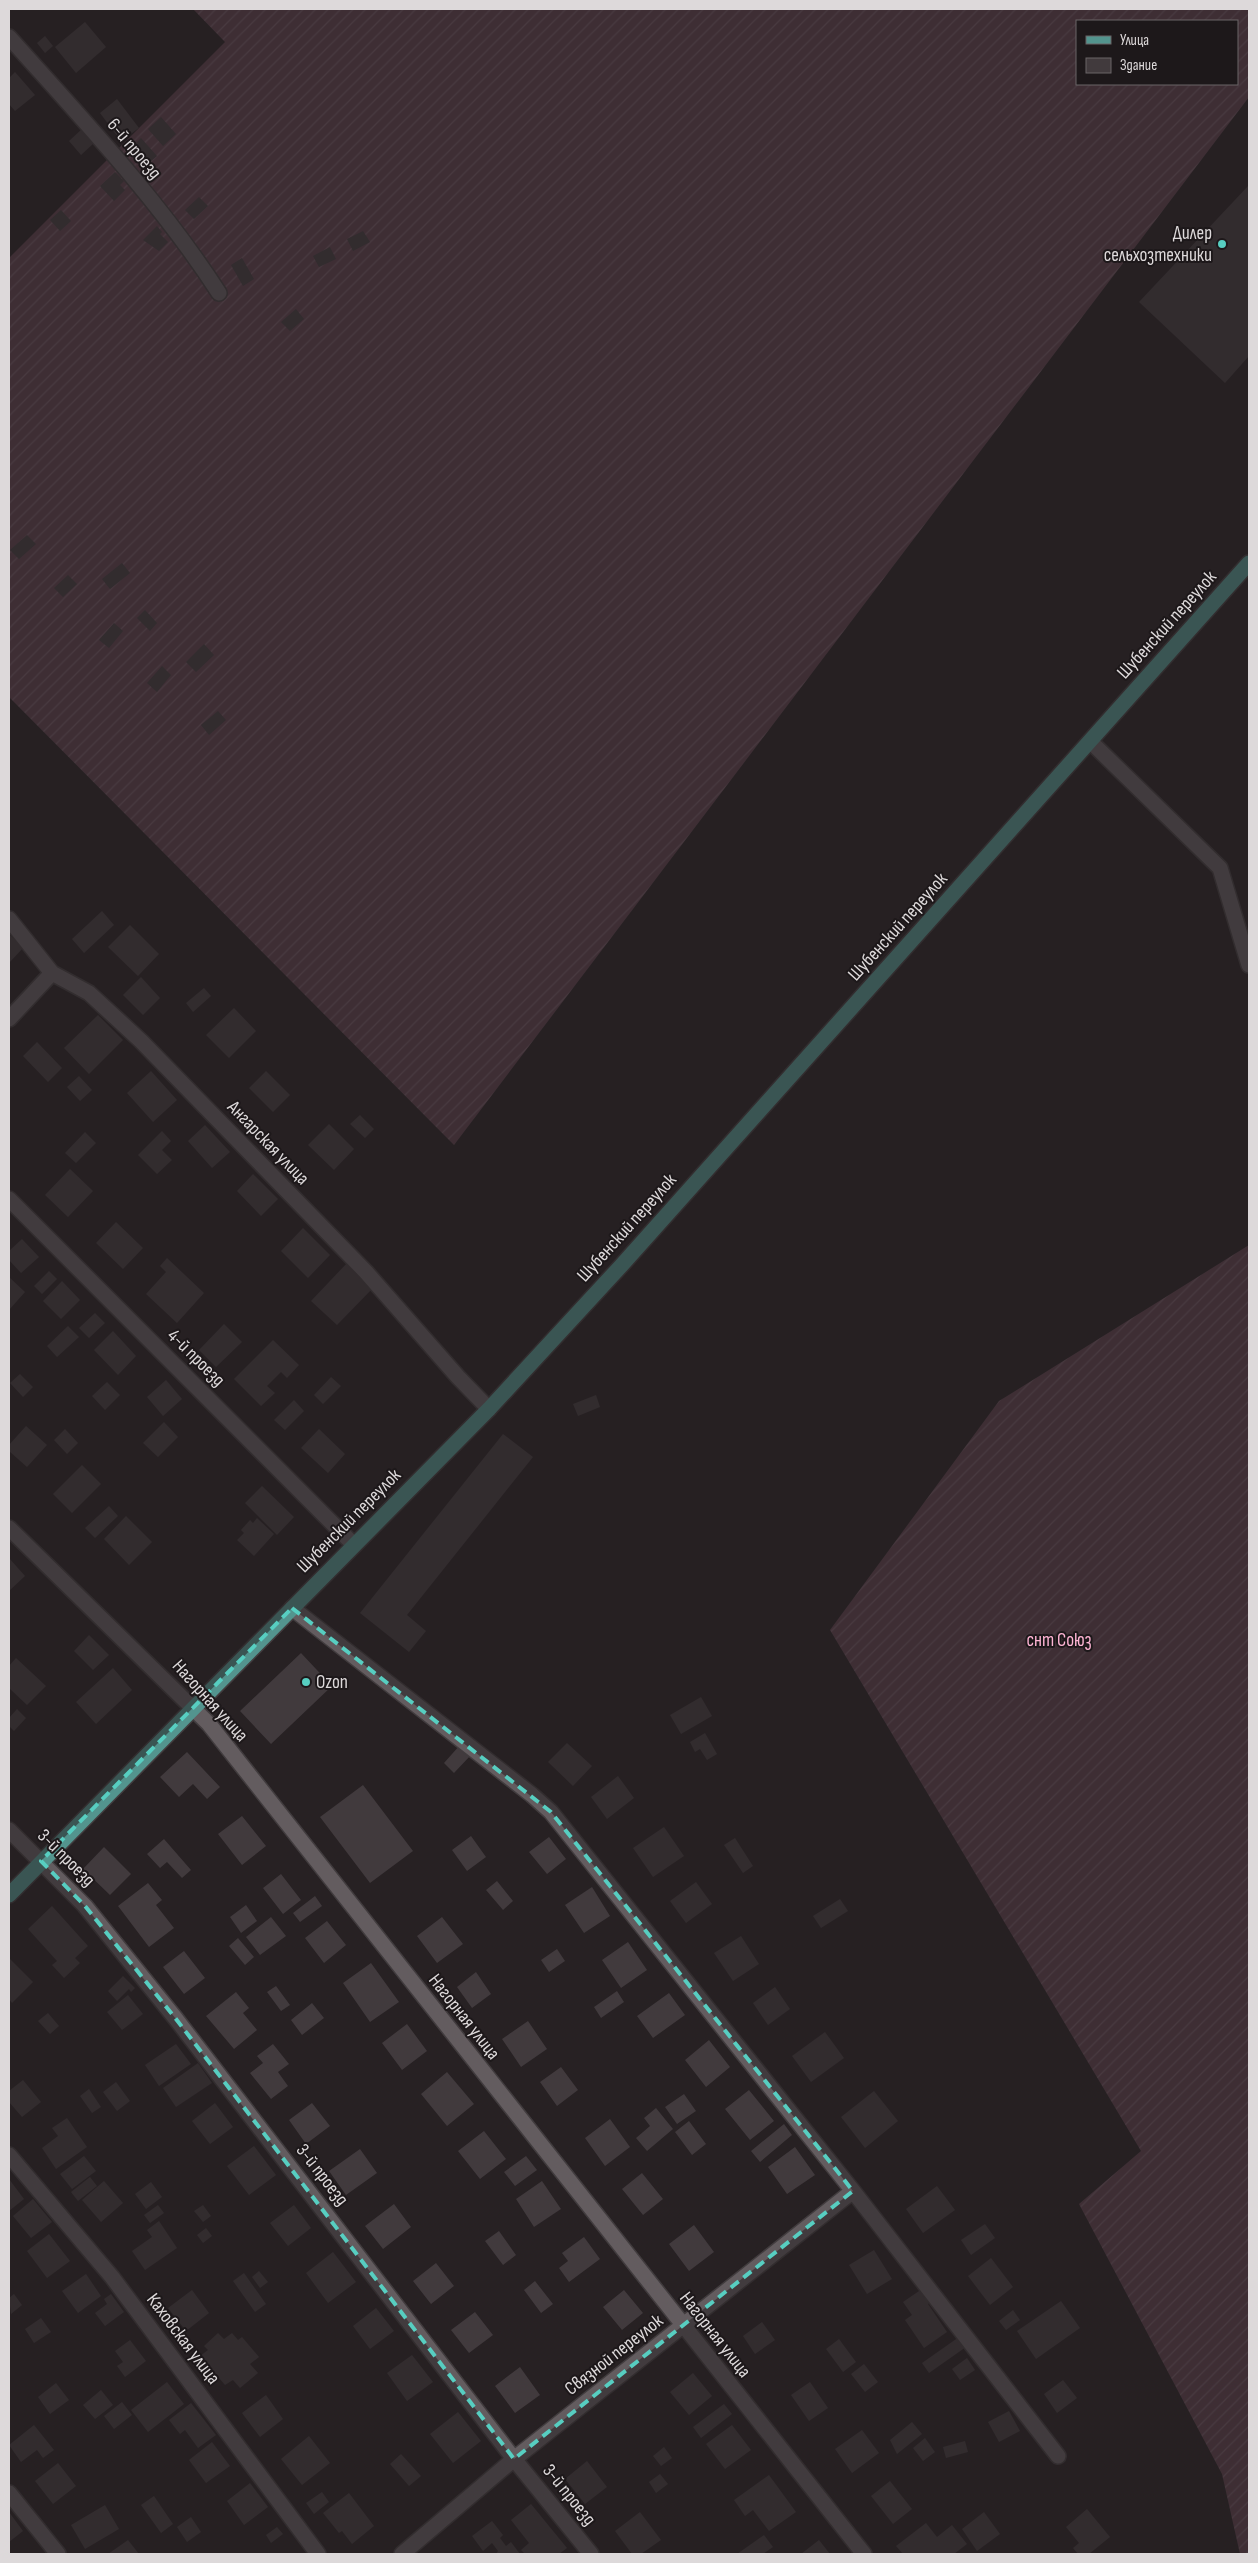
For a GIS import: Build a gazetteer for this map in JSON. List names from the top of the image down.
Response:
{
  "streets": {
    "main road": ["Шубенский переулок"],
    "street": [
      "6-й проезд",
      "Ангарская улица",
      "4-й проезд",
      "Нагорная улица",
      "3-й проезд",
      "Каховская улица",
      "Связной переулок"
    ]
  },
  "crossings": [
    ["Шубенский переулок", "Ангарская улица"],
    ["Шубенский переулок", "4-й проезд"],
    ["Шубенский переулок", "Нагорная улица"],
    ["Шубенский переулок", "3-й проезд"],
    ["Нагорная улица", "Связной переулок"],
    ["3-й проезд", "Связной переулок"]
  ],
  "parks": ["снт Союз"],
  "places": ["Дилер сельхозтехники", "Ozon"],
  "legend": ["Улица", "Здание"]
}
